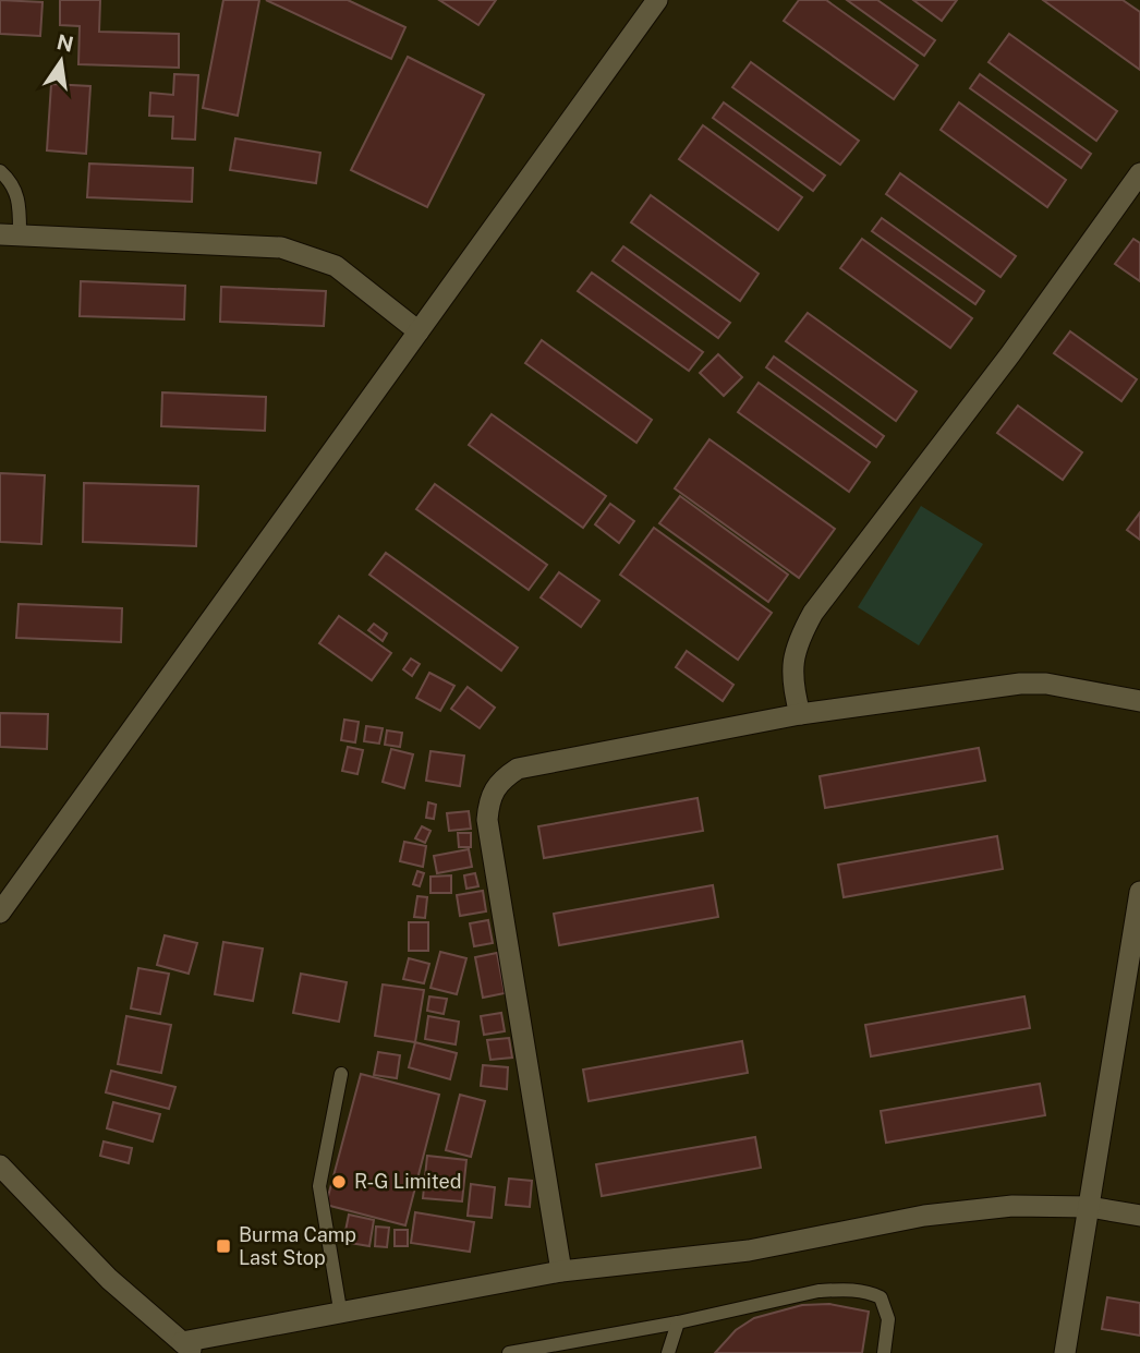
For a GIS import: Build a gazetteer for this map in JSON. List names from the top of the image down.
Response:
{
  "places": {
    "other": ["R-G Limited"],
    "transit": ["Burma Camp Last Stop"]
  },
  "north": "top"
}
